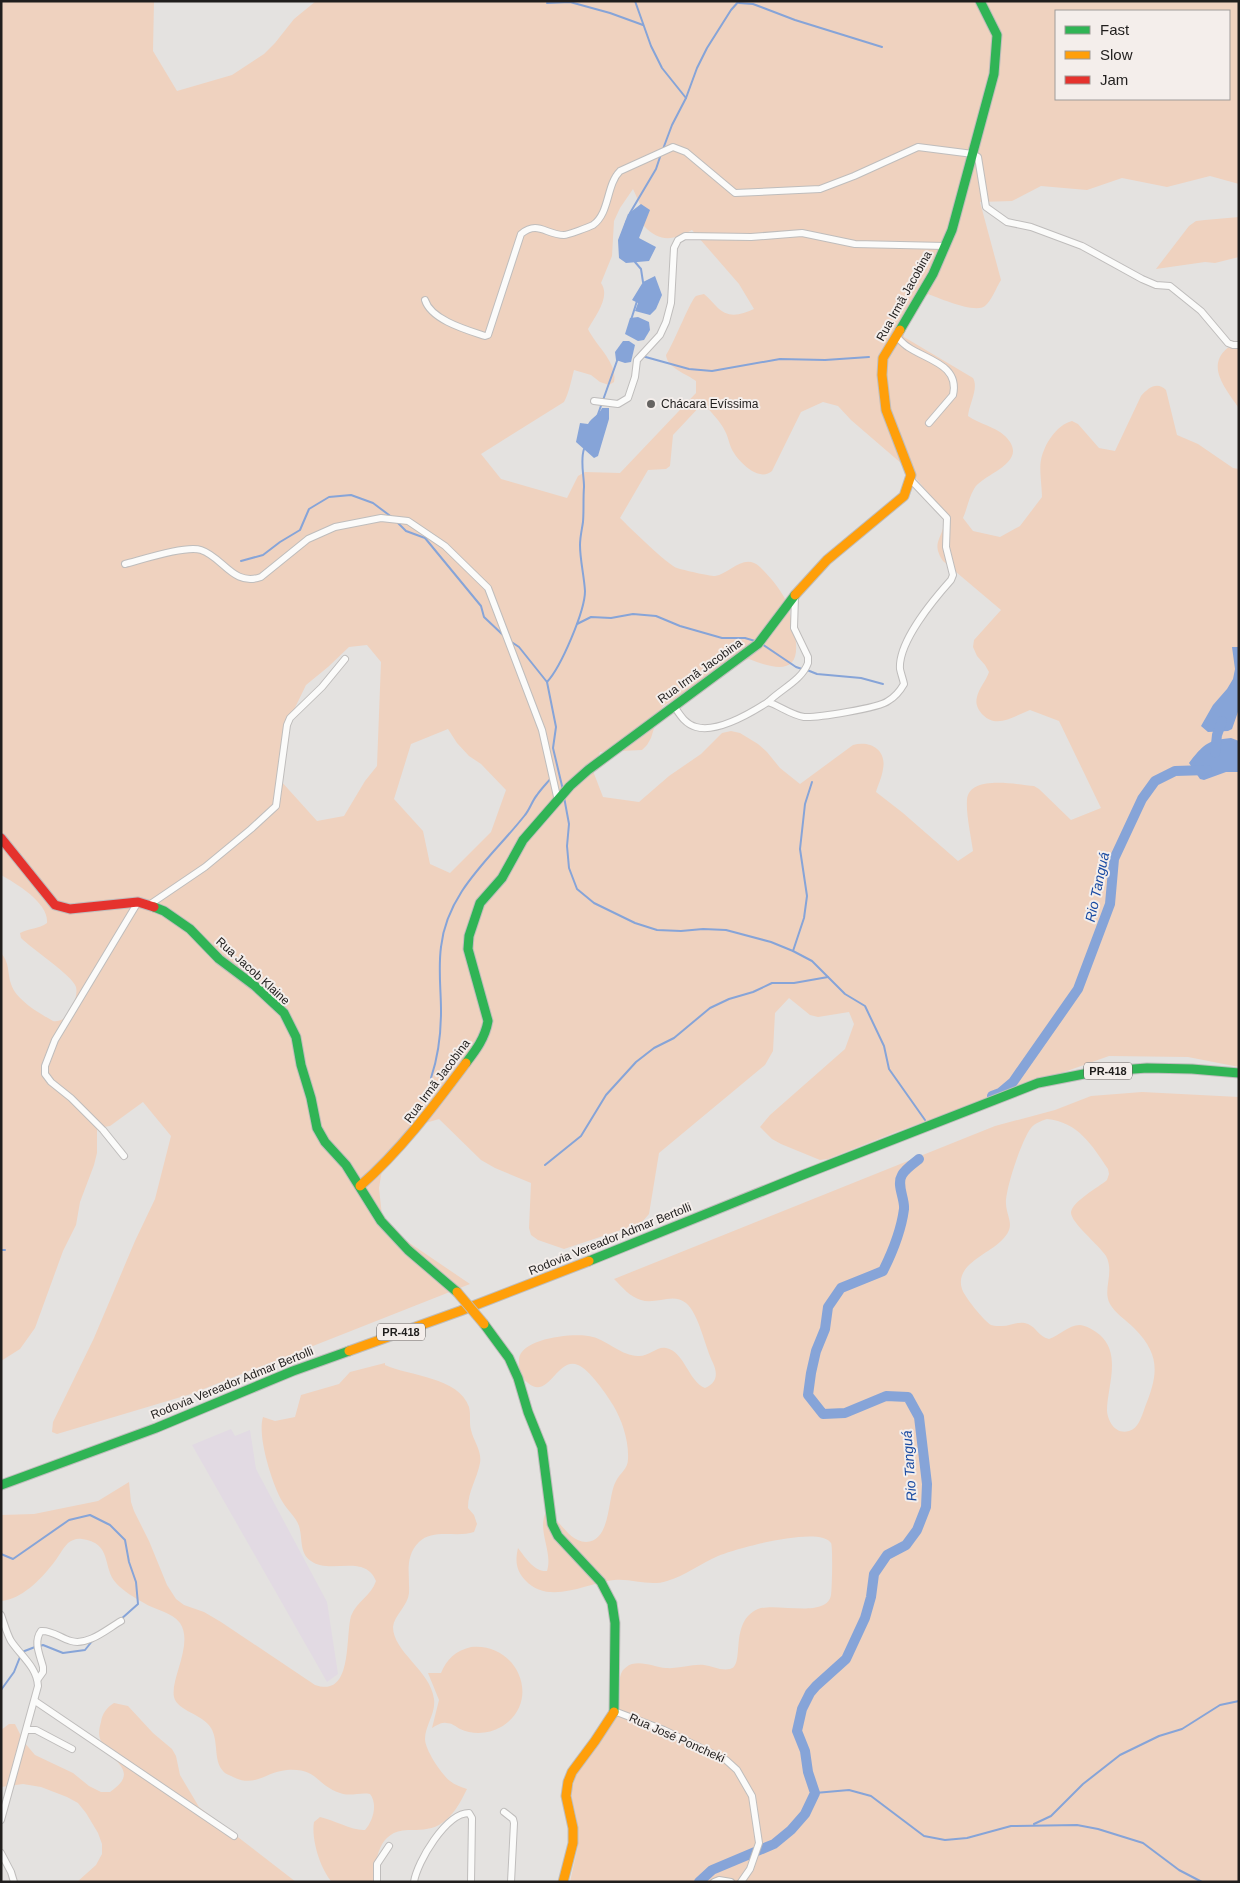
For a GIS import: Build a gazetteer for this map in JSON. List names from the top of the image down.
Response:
{
  "streets": {
    "main road": [
      "Rua Irmã Jacobina",
      "Rua Jacob Klaine",
      "PR-418",
      "Rodovia Vereador Admar Bertolli"
    ],
    "street": ["Rua José Poncheki"]
  },
  "crossings": [
    ["Rua Irmã Jacobina", "Rua Jacob Klaine"]
  ],
  "water": ["Rio Tanguá"],
  "places": ["Chácara Evíssima"],
  "legend": ["Fast", "Slow", "Jam"]
}
